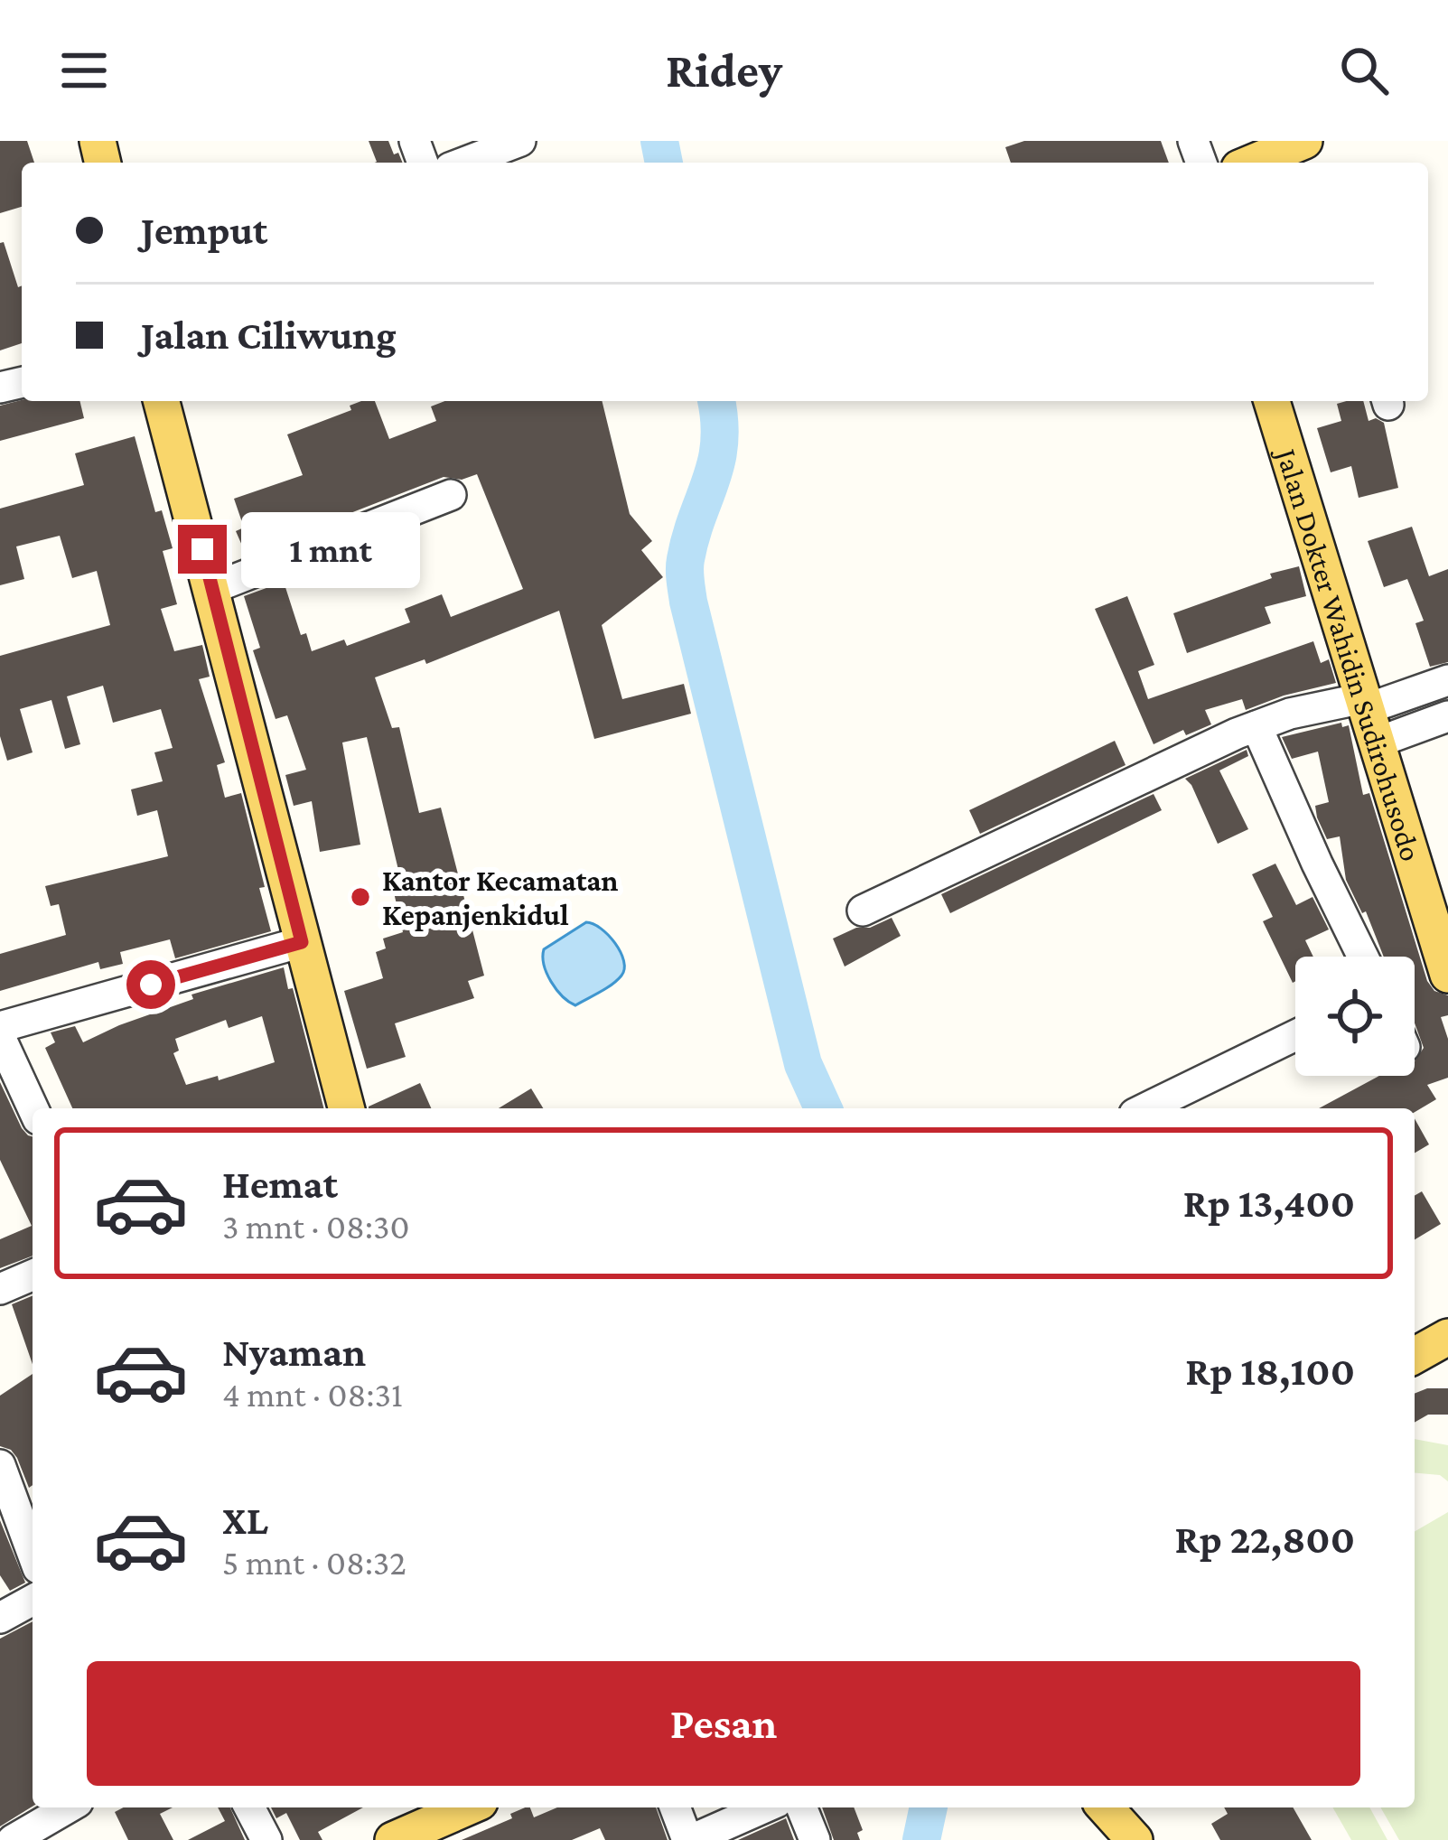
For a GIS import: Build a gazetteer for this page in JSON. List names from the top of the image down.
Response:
{
  "streets": {
    "main road": ["Jalan Dokter Wahidin Sudirohusodo"]
  },
  "places": ["Kantor Kecamatan Kepanjenkidul"],
  "page": {
    "header": "Ridey",
    "banner": ["Jemput", "Jalan Ciliwung"],
    "bubble": "1 mnt",
    "list": [
      {
        "name": "Hemat",
        "note": "3 mnt · 08:30",
        "value": "Rp 13,400"
      },
      {
        "name": "Nyaman",
        "note": "4 mnt · 08:31",
        "value": "Rp 18,100"
      },
      {
        "name": "XL",
        "note": "5 mnt · 08:32",
        "value": "Rp 22,800"
      }
    ],
    "buttons": "Pesan"
  }
}
